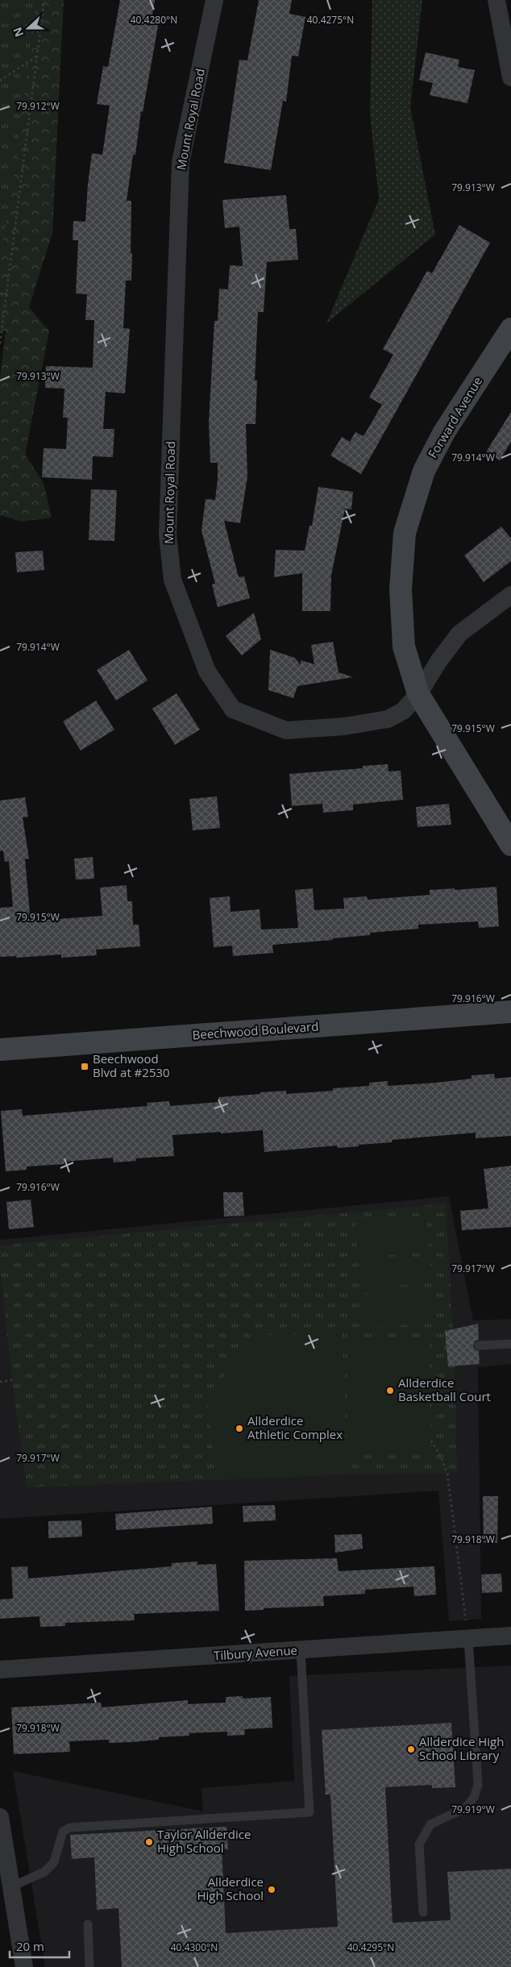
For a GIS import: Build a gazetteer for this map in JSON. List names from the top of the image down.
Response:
{
  "streets": {
    "main road": ["Forward Avenue", "Beechwood Boulevard"],
    "street": ["Mount Royal Road", "Tilbury Avenue"]
  },
  "crossings": [
    ["Mount Royal Road", "Forward Avenue"]
  ],
  "places": {
    "transit": ["Beechwood Blvd at #2530"],
    "other": [
      "Allderdice Basketball Court",
      "Allderdice Athletic Complex",
      "Allderdice High School Library",
      "Taylor Allderdice High School",
      "Allderdice High School"
    ]
  },
  "scale_bar": "20 m",
  "north": "left",
  "coordinates": [
    "40.4280°N",
    "40.4275°N",
    "79.912°W",
    "79.913°W",
    "79.914°W",
    "79.915°W",
    "79.916°W",
    "79.917°W",
    "79.918°W",
    "79.919°W",
    "40.4300°N",
    "40.4295°N"
  ]
}
